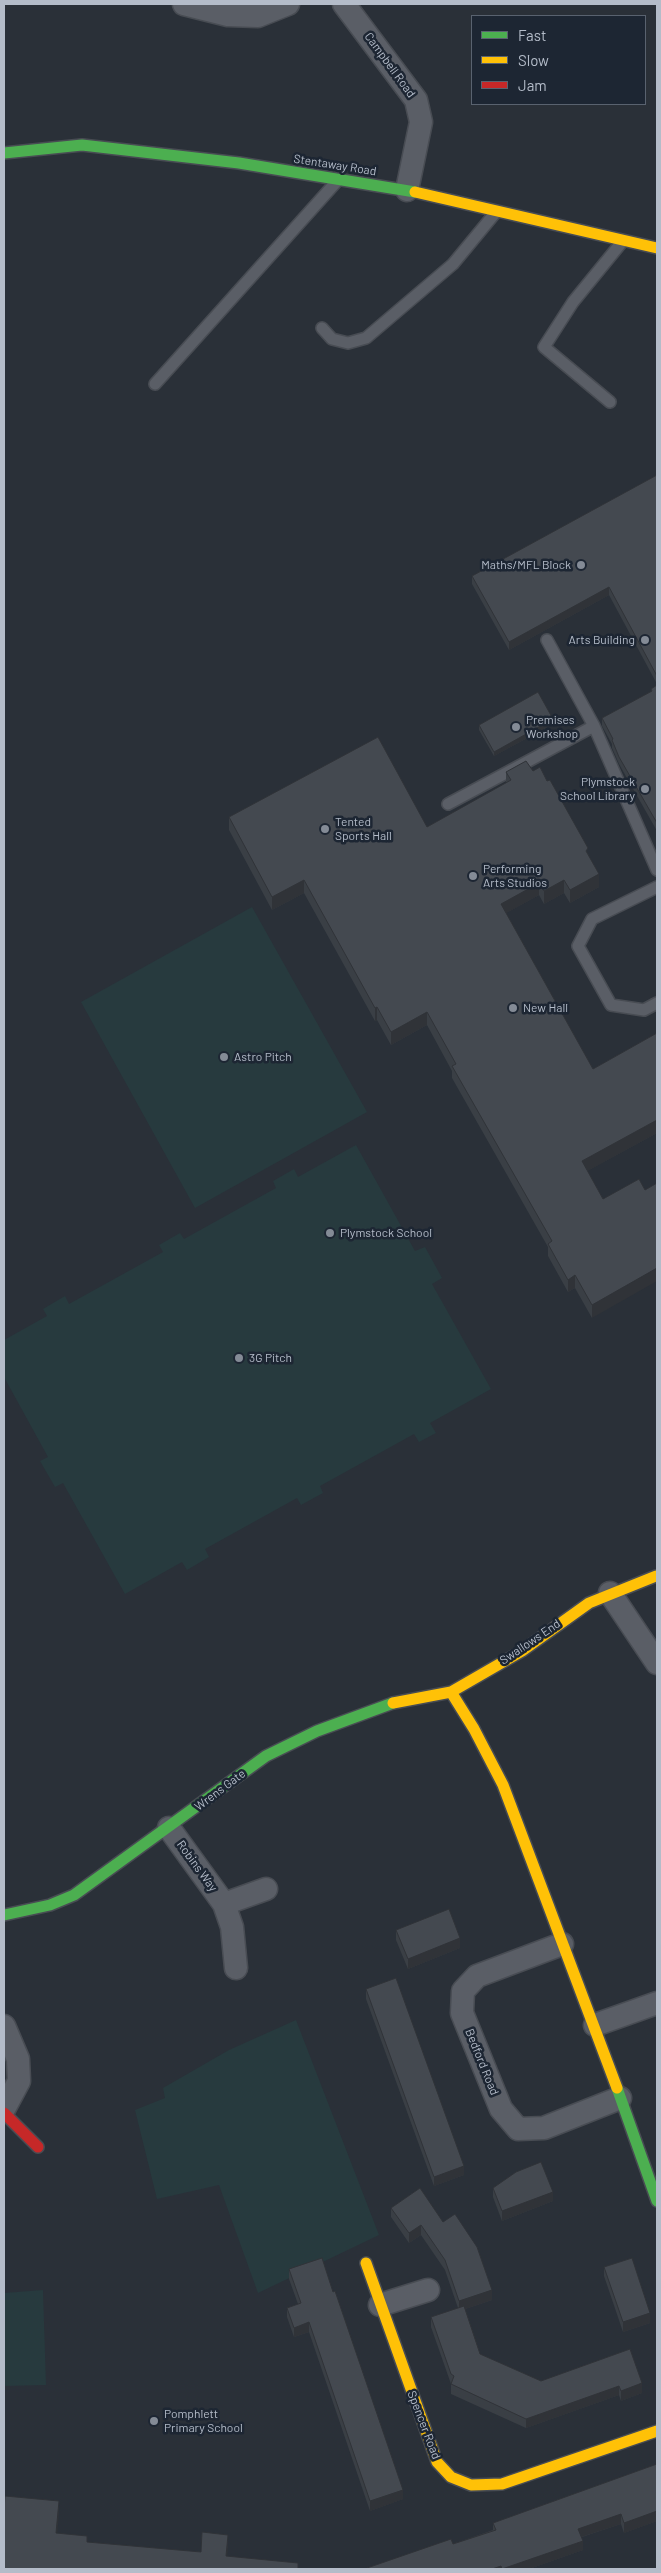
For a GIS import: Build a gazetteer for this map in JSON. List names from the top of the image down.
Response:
{
  "streets": {
    "street": [
      "Campbell Road",
      "Stentaway Road",
      "Swallows End",
      "Wrens Gate",
      "Robins Way",
      "Bedford Road",
      "Spencer Road"
    ]
  },
  "crossings": [
    ["Campbell Road", "Stentaway Road"],
    ["Swallows End", "Wrens Gate"],
    ["Wrens Gate", "Robins Way"]
  ],
  "places": [
    "Maths/MFL Block",
    "Arts Building",
    "Premises Workshop",
    "Plymstock School Library",
    "Tented Sports Hall",
    "Performing Arts Studios",
    "New Hall",
    "Astro Pitch",
    "Plymstock School",
    "3G Pitch",
    "Pomphlett Primary School"
  ],
  "legend": ["Fast", "Slow", "Jam"]
}
